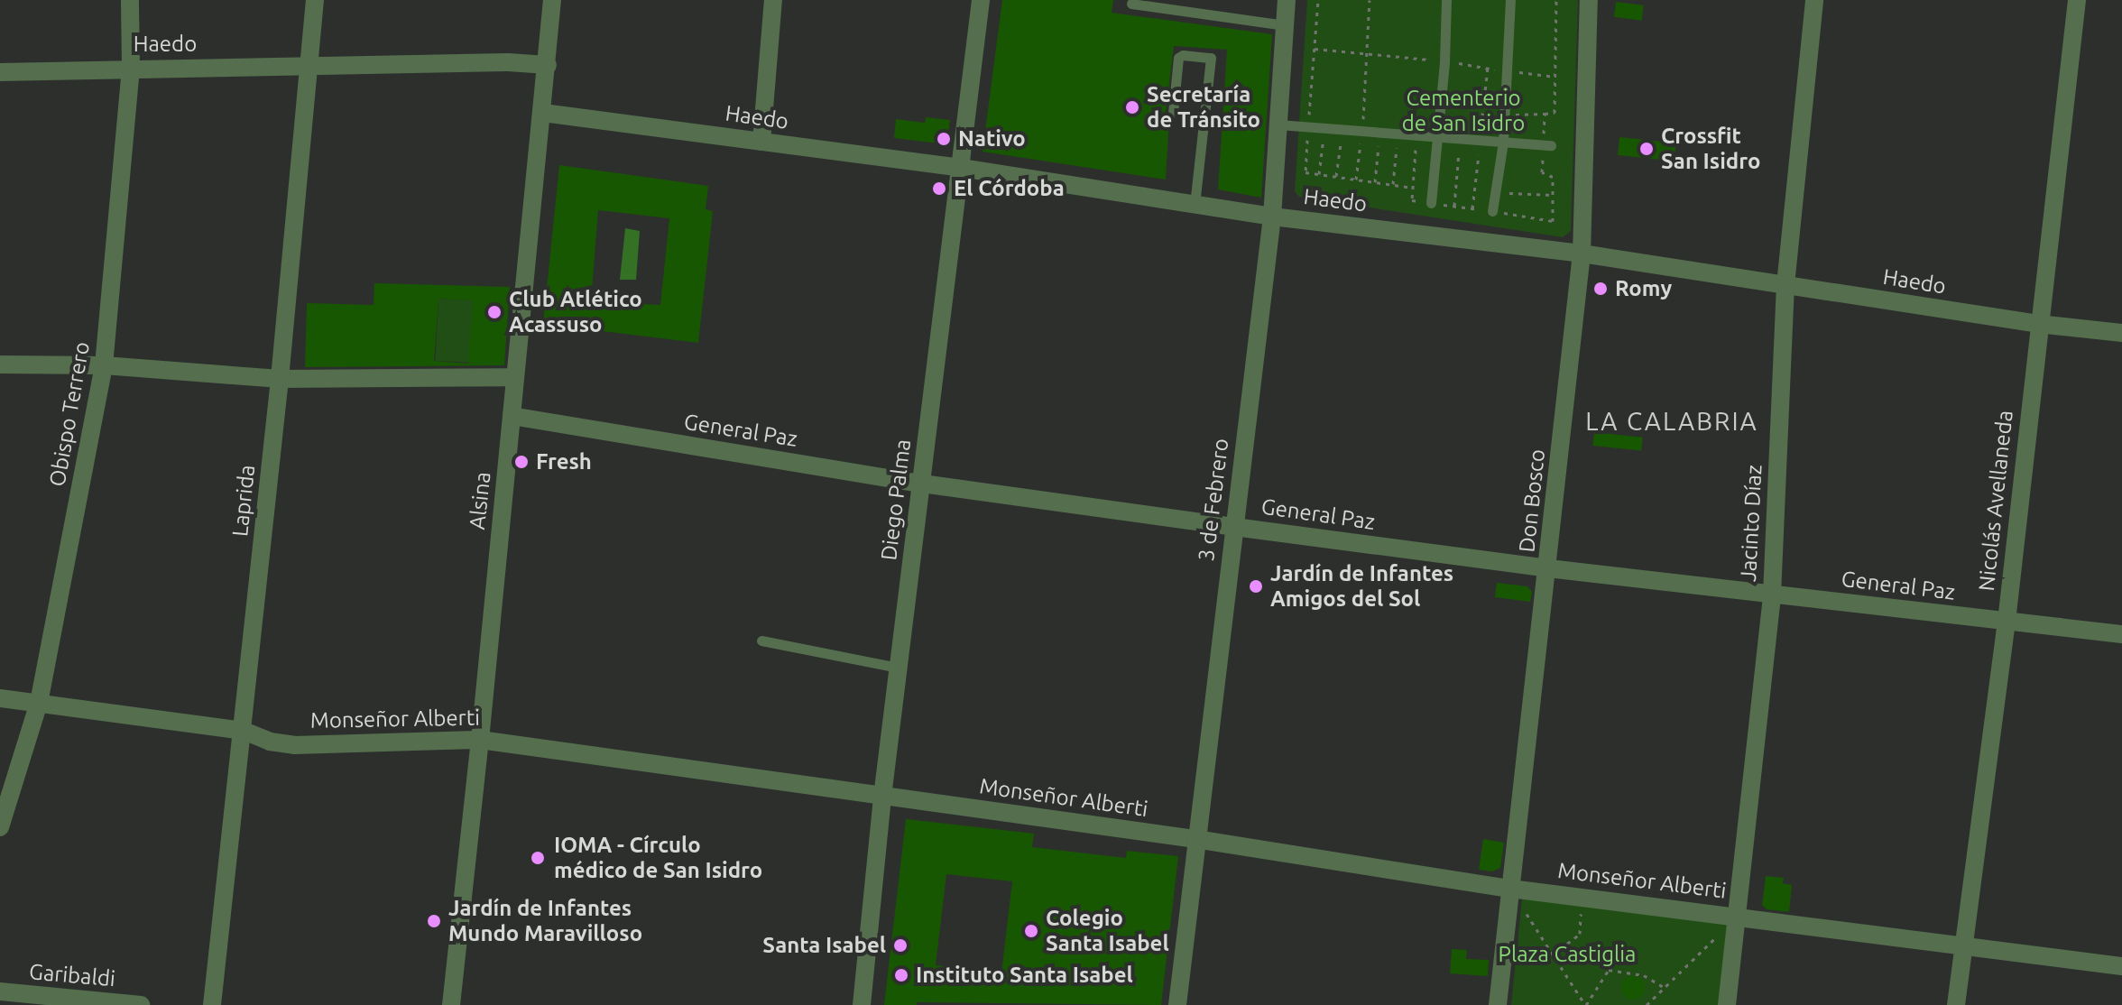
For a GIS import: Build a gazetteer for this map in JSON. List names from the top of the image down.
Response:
{
  "streets": {
    "street": [
      "Haedo",
      "Obispo Terrero",
      "General Paz",
      "Diego Palma",
      "3 de Febrero",
      "Laprida",
      "Alsina",
      "Don Bosco",
      "Nicolás Avellaneda",
      "Jacinto Díaz",
      "Monseñor Alberti",
      "Garibaldi"
    ]
  },
  "crossings": [
    ["Haedo", "Obispo Terrero"],
    ["Haedo", "Diego Palma"],
    ["Haedo", "3 de Febrero"],
    ["Haedo", "Laprida"],
    ["Haedo", "Alsina"],
    ["Haedo", "Don Bosco"],
    ["Haedo", "Nicolás Avellaneda"],
    ["Haedo", "Jacinto Díaz"],
    ["Obispo Terrero", "Monseñor Alberti"],
    ["General Paz", "Diego Palma"],
    ["General Paz", "3 de Febrero"],
    ["General Paz", "Alsina"],
    ["General Paz", "Don Bosco"],
    ["General Paz", "Nicolás Avellaneda"],
    ["General Paz", "Jacinto Díaz"],
    ["Diego Palma", "Monseñor Alberti"],
    ["3 de Febrero", "Monseñor Alberti"],
    ["Laprida", "Monseñor Alberti"],
    ["Alsina", "Monseñor Alberti"],
    ["Don Bosco", "Monseñor Alberti"],
    ["Nicolás Avellaneda", "Monseñor Alberti"],
    ["Jacinto Díaz", "Monseñor Alberti"]
  ],
  "districts": ["LA CALABRIA"],
  "parks": ["Cementerio de San Isidro", "Plaza Castiglia"],
  "places": [
    "Secretaría de Tránsito",
    "Nativo",
    "Crossfit San Isidro",
    "El Córdoba",
    "Romy",
    "Club Atlético Acassuso",
    "Fresh",
    "Jardín de Infantes Amigos del Sol",
    "IOMA - Círculo médico de San Isidro",
    "Jardín de Infantes Mundo Maravilloso",
    "Colegio Santa Isabel",
    "Santa Isabel",
    "Instituto Santa Isabel"
  ]
}
